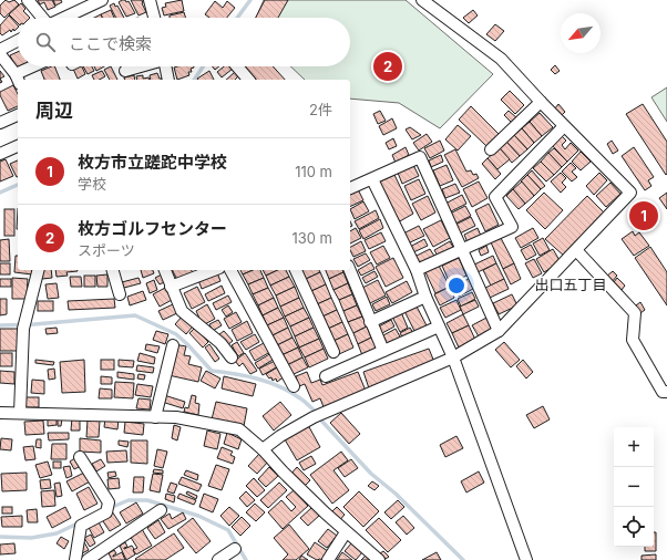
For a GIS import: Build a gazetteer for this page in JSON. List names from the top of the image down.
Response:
{
  "districts": ["出口五丁目"],
  "north": "bottom left",
  "page": {
    "search": "ここで検索",
    "pins": ["2", "1"],
    "heading": ["周辺", "2件"],
    "list": [
      {
        "mark": "1",
        "name": "枚方市立蹉跎中学校",
        "note": "学校",
        "value": "110 m"
      },
      {
        "mark": "2",
        "name": "枚方ゴルフセンター",
        "note": "スポーツ",
        "value": "130 m"
      }
    ],
    "map_buttons": ["+", "−"]
  }
}
